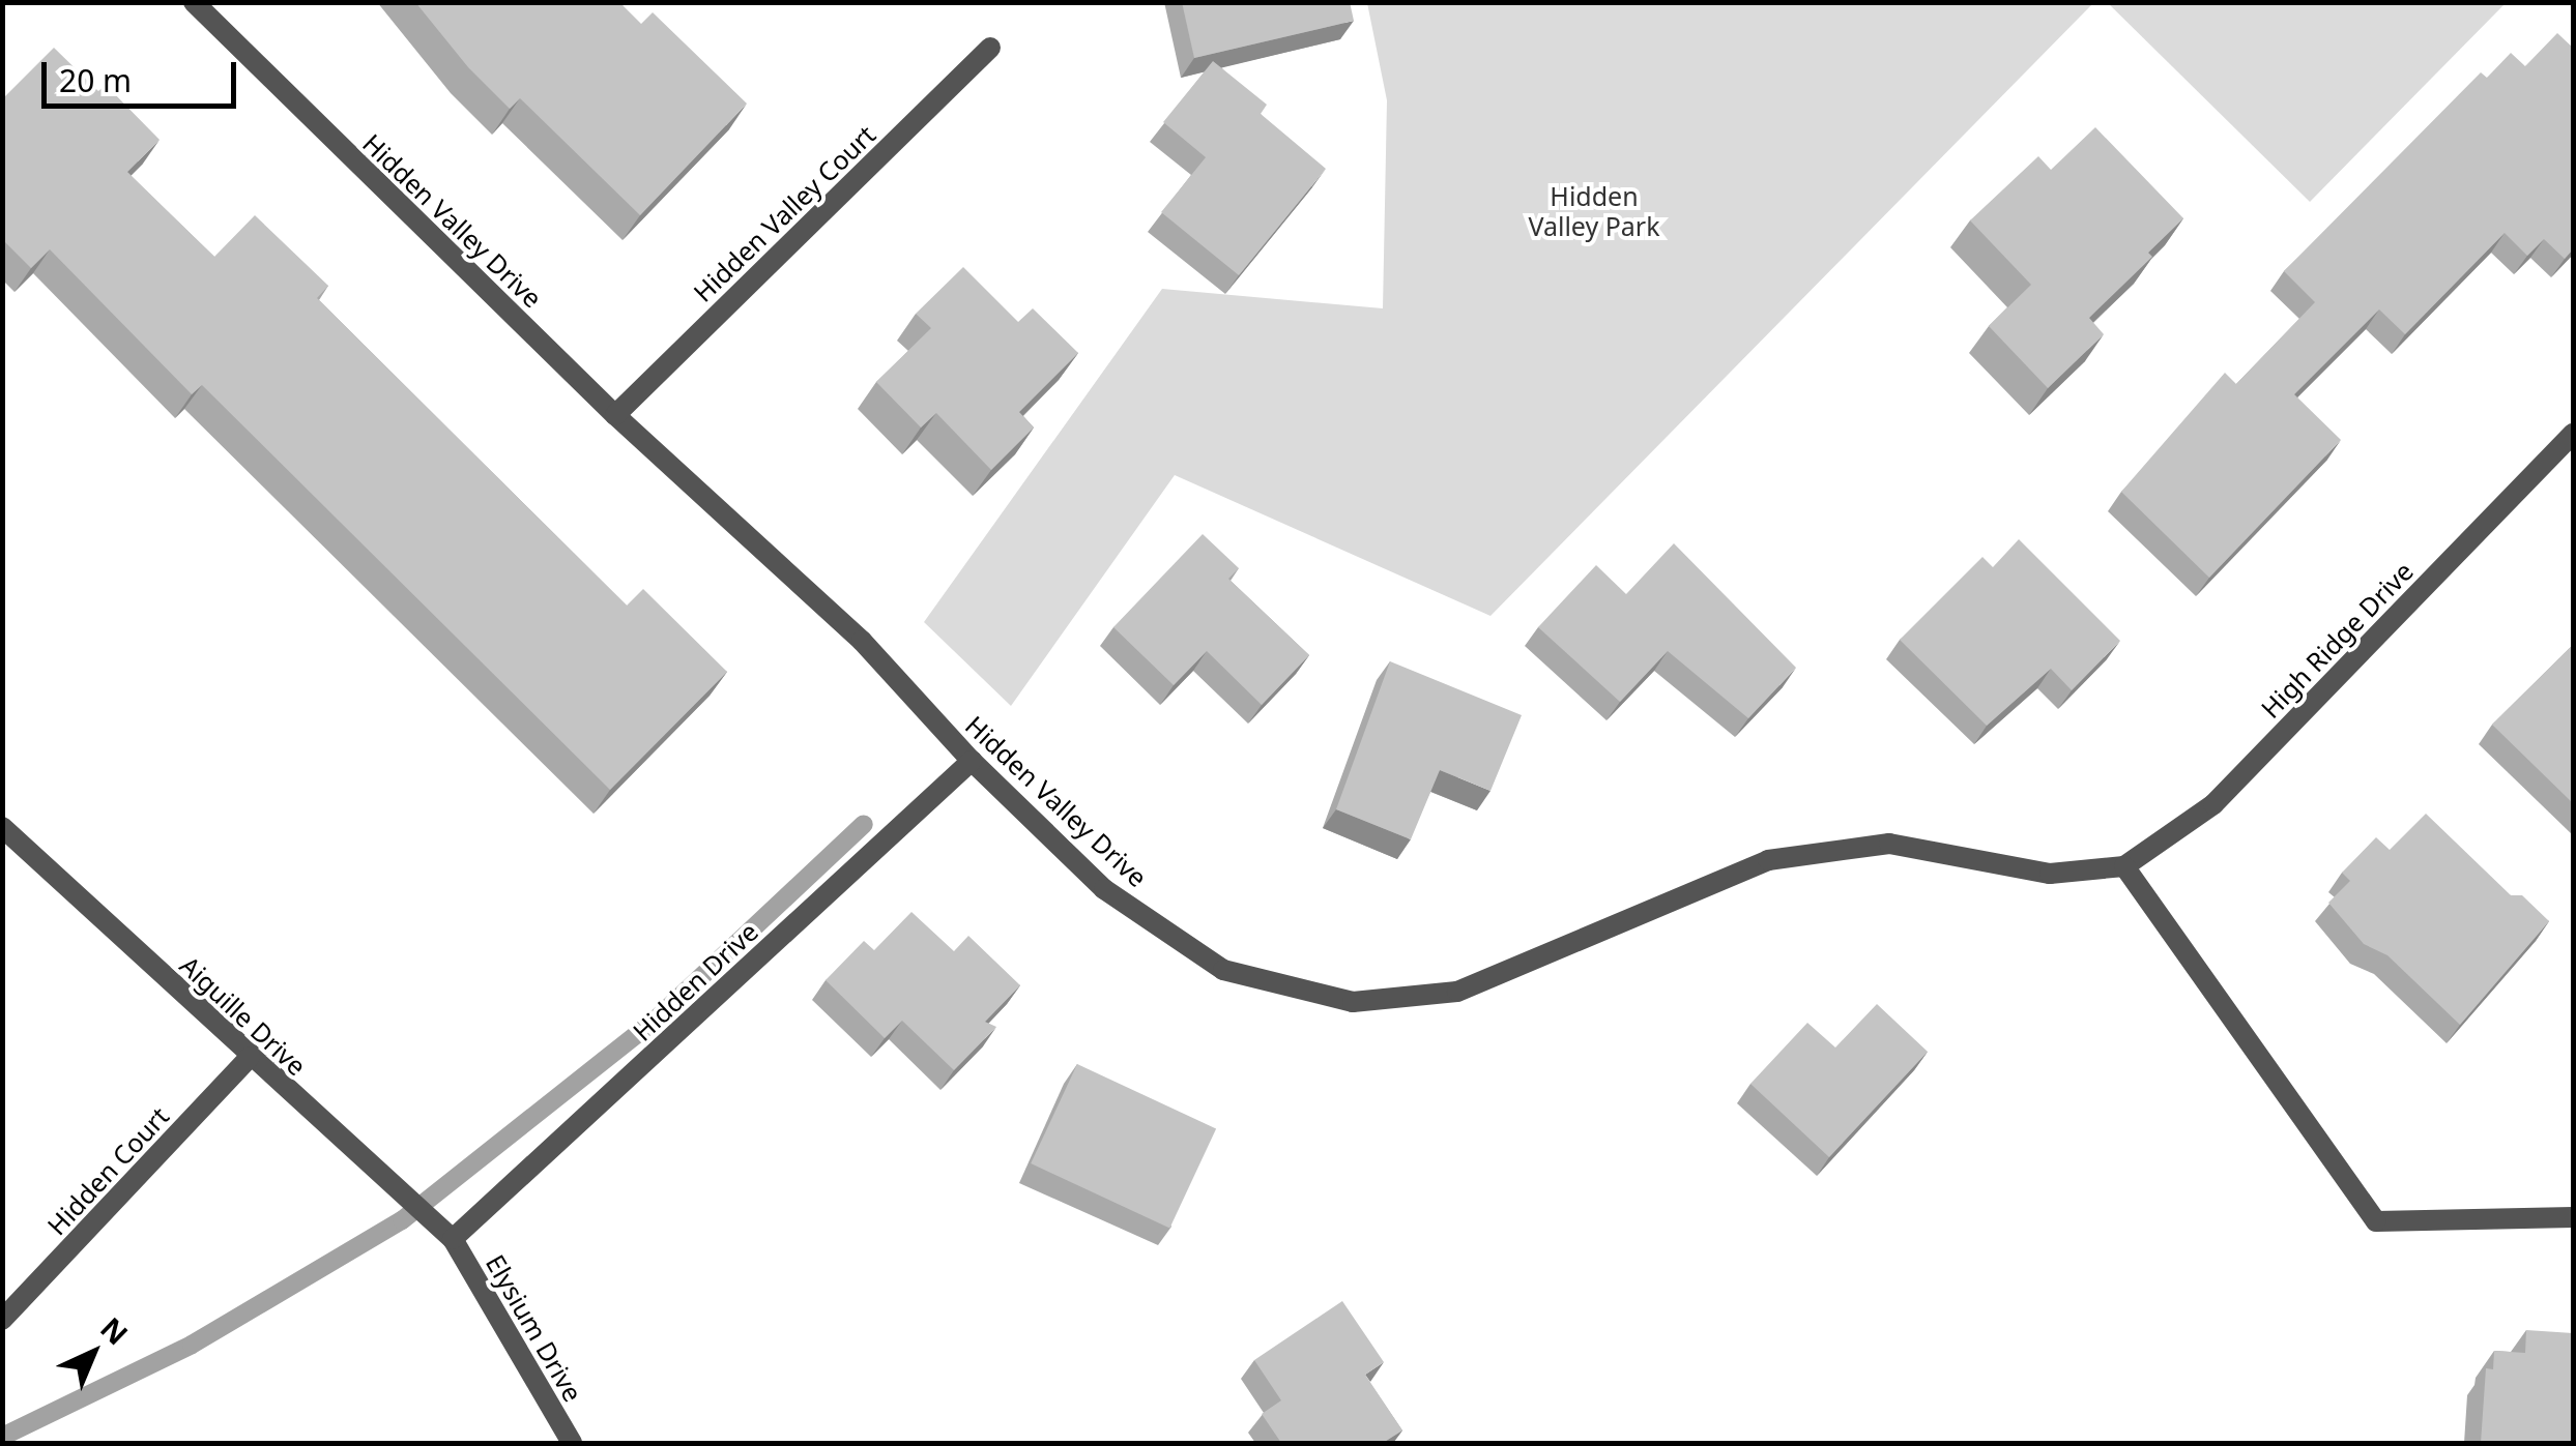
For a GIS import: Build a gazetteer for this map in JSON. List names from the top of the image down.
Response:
{
  "streets": {
    "street": [
      "Hidden Valley Court",
      "Hidden Valley Drive",
      "High Ridge Drive",
      "Hidden Drive",
      "Aiguille Drive",
      "Hidden Court",
      "Elysium Drive"
    ]
  },
  "crossings": [
    ["Hidden Valley Court", "Hidden Valley Drive"],
    ["Hidden Valley Drive", "High Ridge Drive"],
    ["Hidden Valley Drive", "Hidden Drive"],
    ["Hidden Drive", "Aiguille Drive"],
    ["Hidden Drive", "Elysium Drive"],
    ["Aiguille Drive", "Hidden Court"],
    ["Aiguille Drive", "Elysium Drive"]
  ],
  "parks": ["Hidden Valley Park"],
  "scale_bar": "20 m",
  "north": "top right"
}
